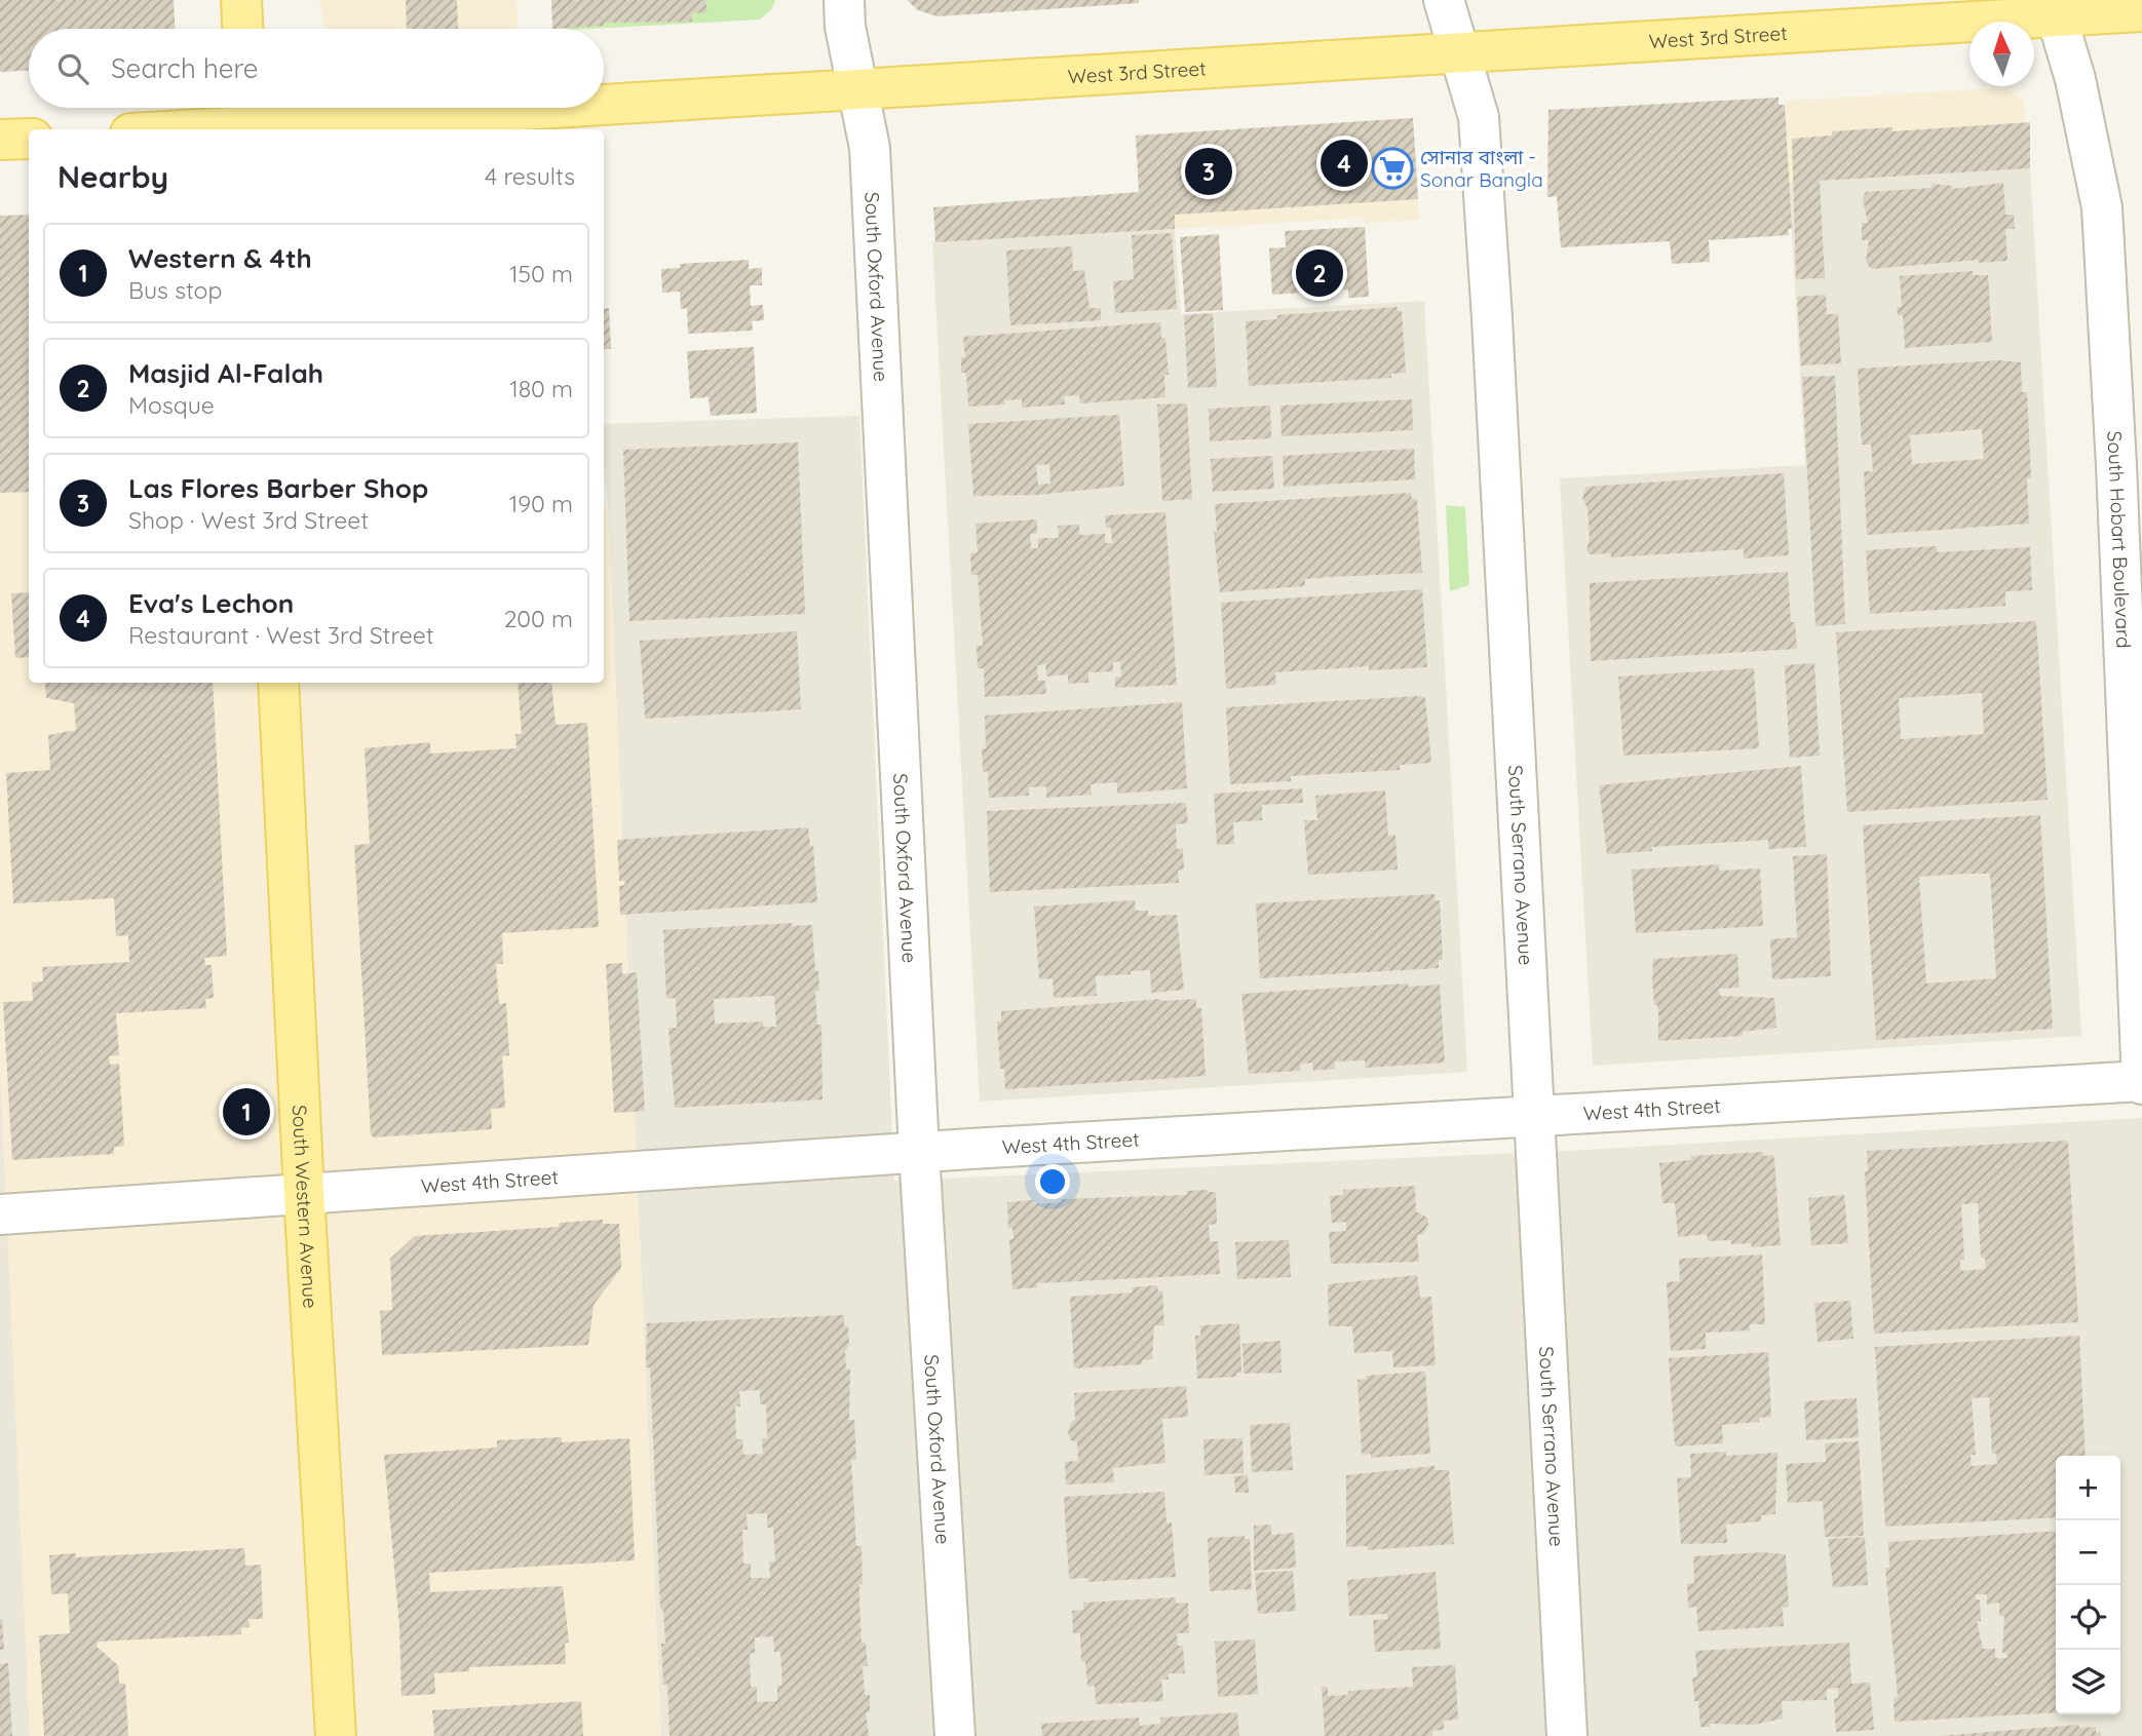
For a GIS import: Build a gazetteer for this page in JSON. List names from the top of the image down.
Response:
{
  "streets": {
    "main road": ["West 3rd Street", "South Western Avenue"],
    "street": [
      "South Oxford Avenue",
      "South Hobart Boulevard",
      "South Serrano Avenue",
      "West 4th Street"
    ]
  },
  "crossings": [
    ["West 3rd Street", "South Oxford Avenue"],
    ["West 3rd Street", "South Hobart Boulevard"],
    ["West 3rd Street", "South Serrano Avenue"],
    ["South Oxford Avenue", "West 4th Street"],
    ["South Hobart Boulevard", "West 4th Street"],
    ["South Serrano Avenue", "West 4th Street"],
    ["West 4th Street", "South Western Avenue"]
  ],
  "places": {
    "supermarket": ["সোনার বাংলা - Sonar Bangla"]
  },
  "north": "top",
  "page": {
    "search": "Search here",
    "heading": ["Nearby", "4 results"],
    "pins": [
      "4",
      "3",
      "2",
      "1"
    ],
    "list": [
      {
        "mark": "1",
        "name": "Western & 4th",
        "note": "Bus stop",
        "value": "150 m"
      },
      {
        "mark": "2",
        "name": "Masjid Al-Falah",
        "note": "Mosque",
        "value": "180 m"
      },
      {
        "mark": "3",
        "name": "Las Flores Barber Shop",
        "note": "Shop · West 3rd Street",
        "value": "190 m"
      },
      {
        "mark": "4",
        "name": "Eva's Lechon",
        "note": "Restaurant · West 3rd Street",
        "value": "200 m"
      }
    ],
    "map_buttons": ["+", "−"]
  }
}
